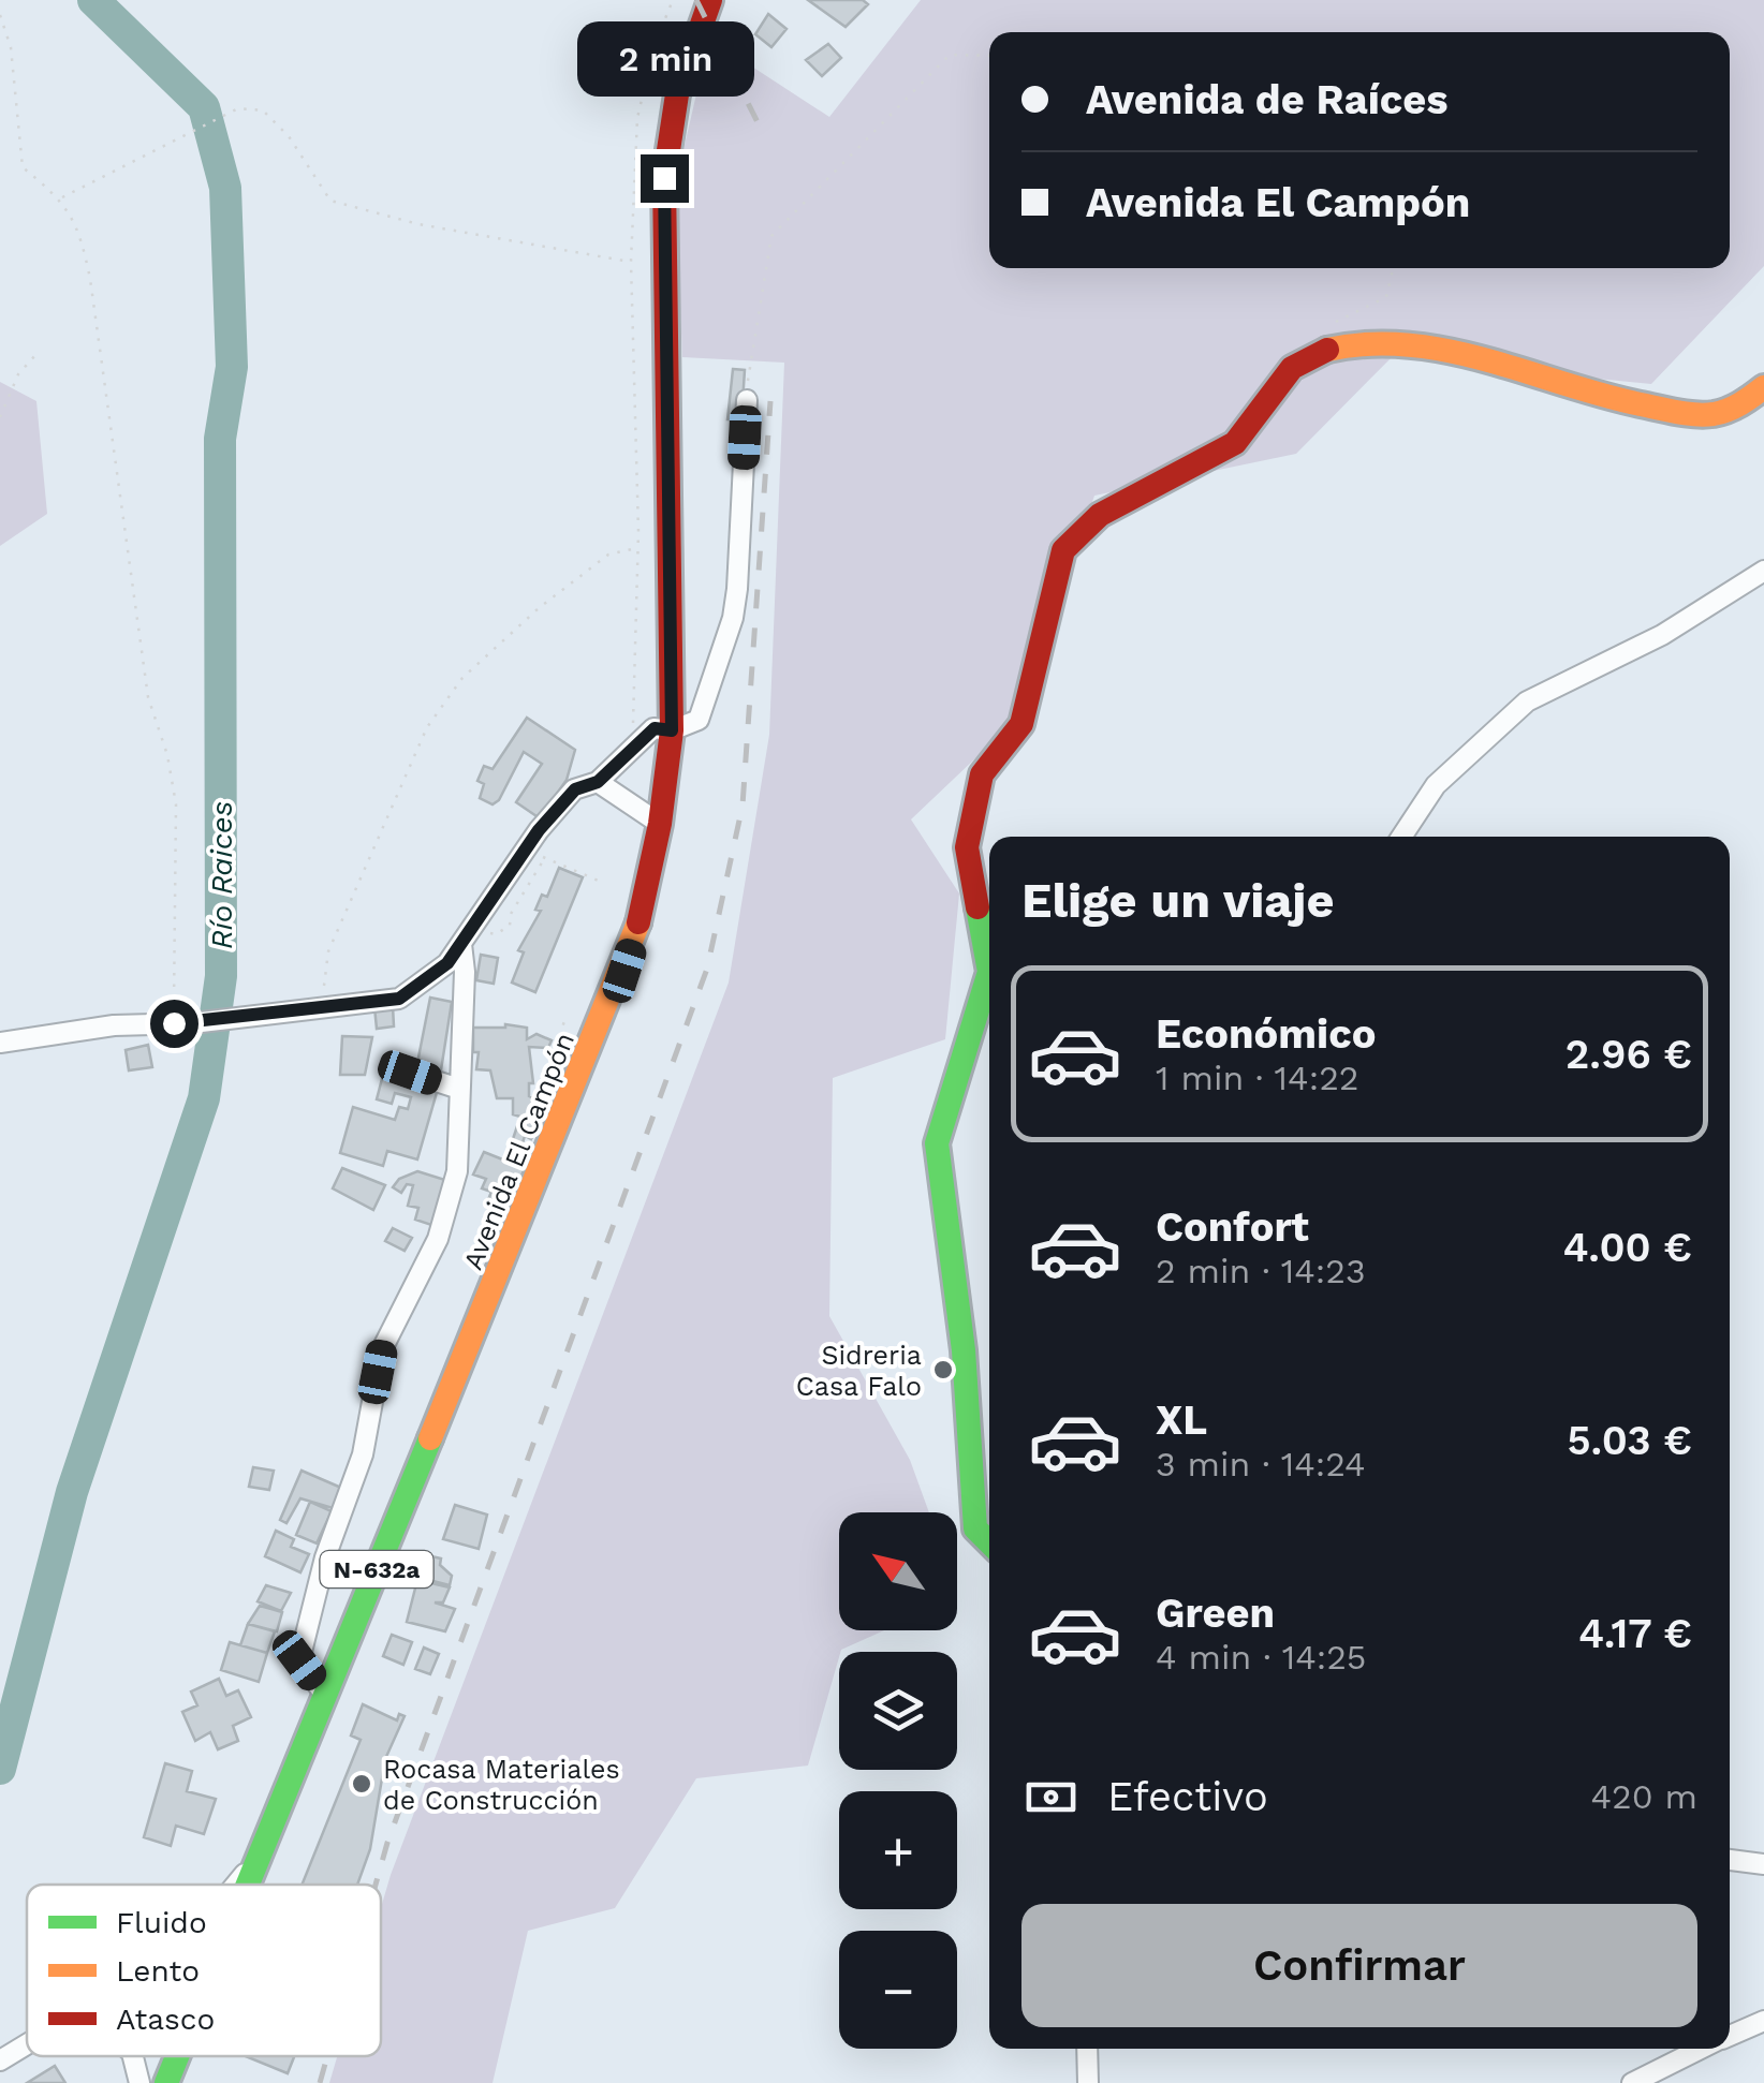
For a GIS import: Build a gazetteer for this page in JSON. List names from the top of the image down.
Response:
{
  "streets": {
    "main road": ["Avenida El Campón", "N-632a"]
  },
  "water": ["Río Raices"],
  "places": ["Sidreria Casa Falo", "Rocasa Materiales de Construcción"],
  "legend": ["Fluido", "Lento", "Atasco"],
  "north": "top left",
  "page": {
    "bubble": "2 min",
    "banner": ["Avenida de Raíces", "Avenida El Campón"],
    "heading": "Elige un viaje",
    "list": [
      {
        "name": "Económico",
        "note": "1 min · 14:22",
        "value": "2.96 €"
      },
      {
        "name": "Confort",
        "note": "2 min · 14:23",
        "value": "4.00 €"
      },
      {
        "name": "XL",
        "note": "3 min · 14:24",
        "value": "5.03 €"
      },
      {
        "name": "Green",
        "note": "4 min · 14:25",
        "value": "4.17 €"
      }
    ],
    "map_buttons": ["+", "−"],
    "pay": ["Efectivo", "420 m"],
    "buttons": "Confirmar"
  }
}
